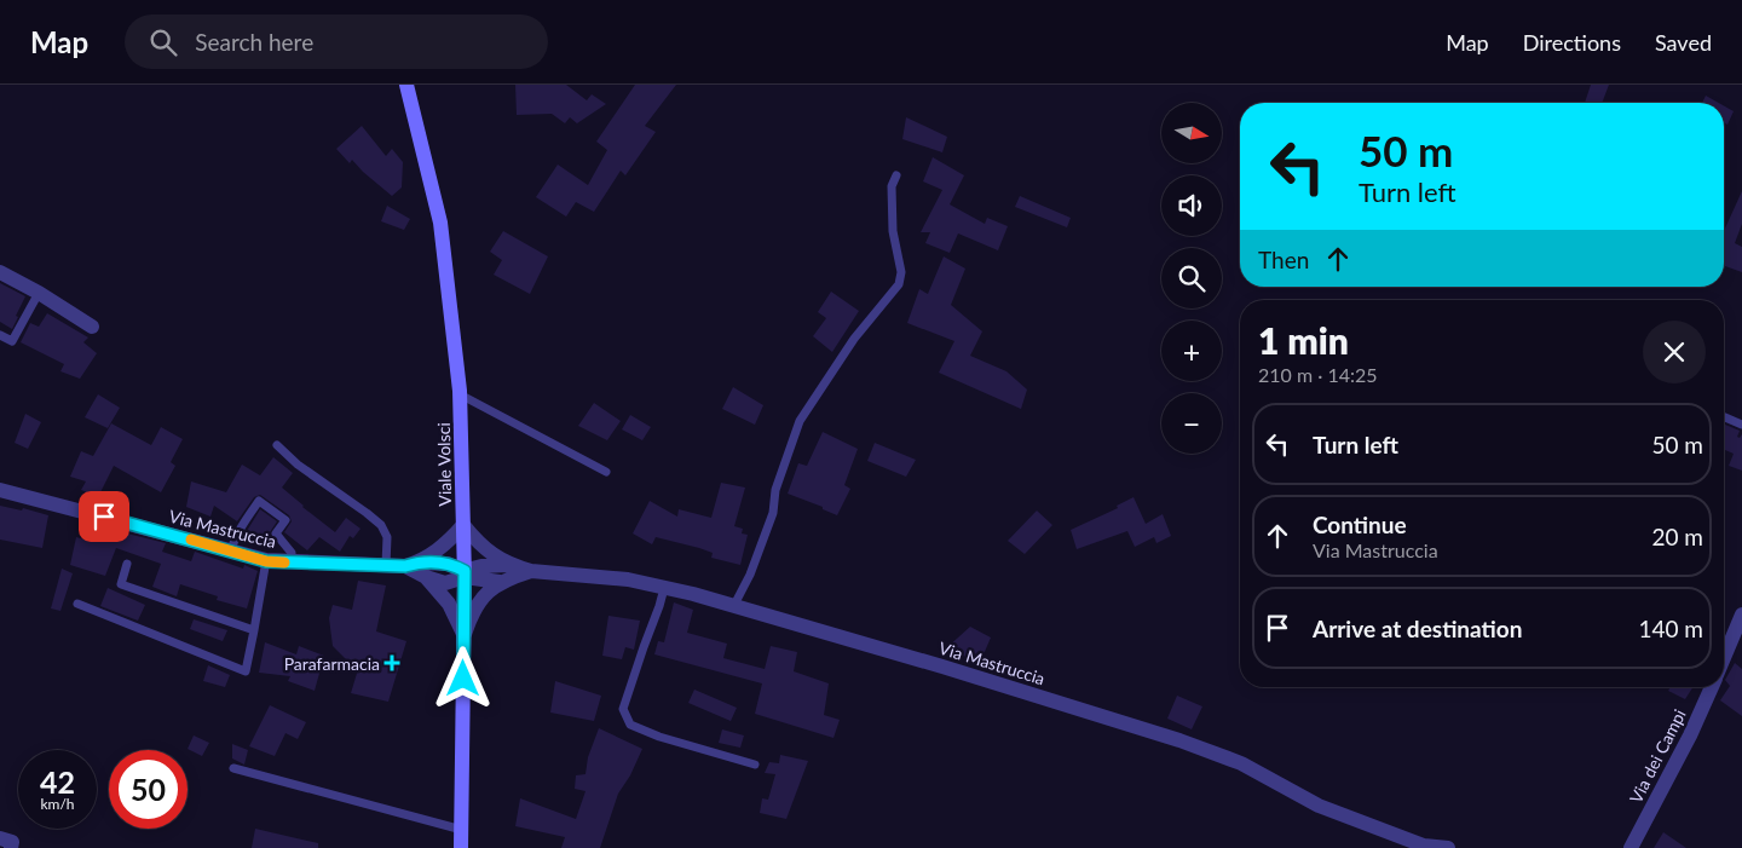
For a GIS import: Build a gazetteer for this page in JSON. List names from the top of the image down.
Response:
{
  "streets": {
    "main road": ["Viale Volsci"],
    "street": ["Via Mastruccia", "Via dei Campi"]
  },
  "crossings": [
    ["Viale Volsci", "Via Mastruccia"]
  ],
  "places": {
    "health": ["Parafarmacia"]
  },
  "north": "right",
  "page": {
    "header": "Map",
    "search": "Search here",
    "nav": ["Map", "Directions", "Saved"],
    "map_buttons": ["+", "−"],
    "turn": ["50 m", "Turn left"],
    "then": "Then",
    "heading": ["1 min", "210 m · 14:25"],
    "list": [
      {
        "name": "Turn left",
        "value": "50 m"
      },
      {
        "name": "Continue",
        "note": "Via Mastruccia",
        "value": "20 m"
      },
      {
        "name": "Arrive at destination",
        "value": "140 m"
      }
    ],
    "speed": "42 km/h",
    "limit": "50"
  }
}
